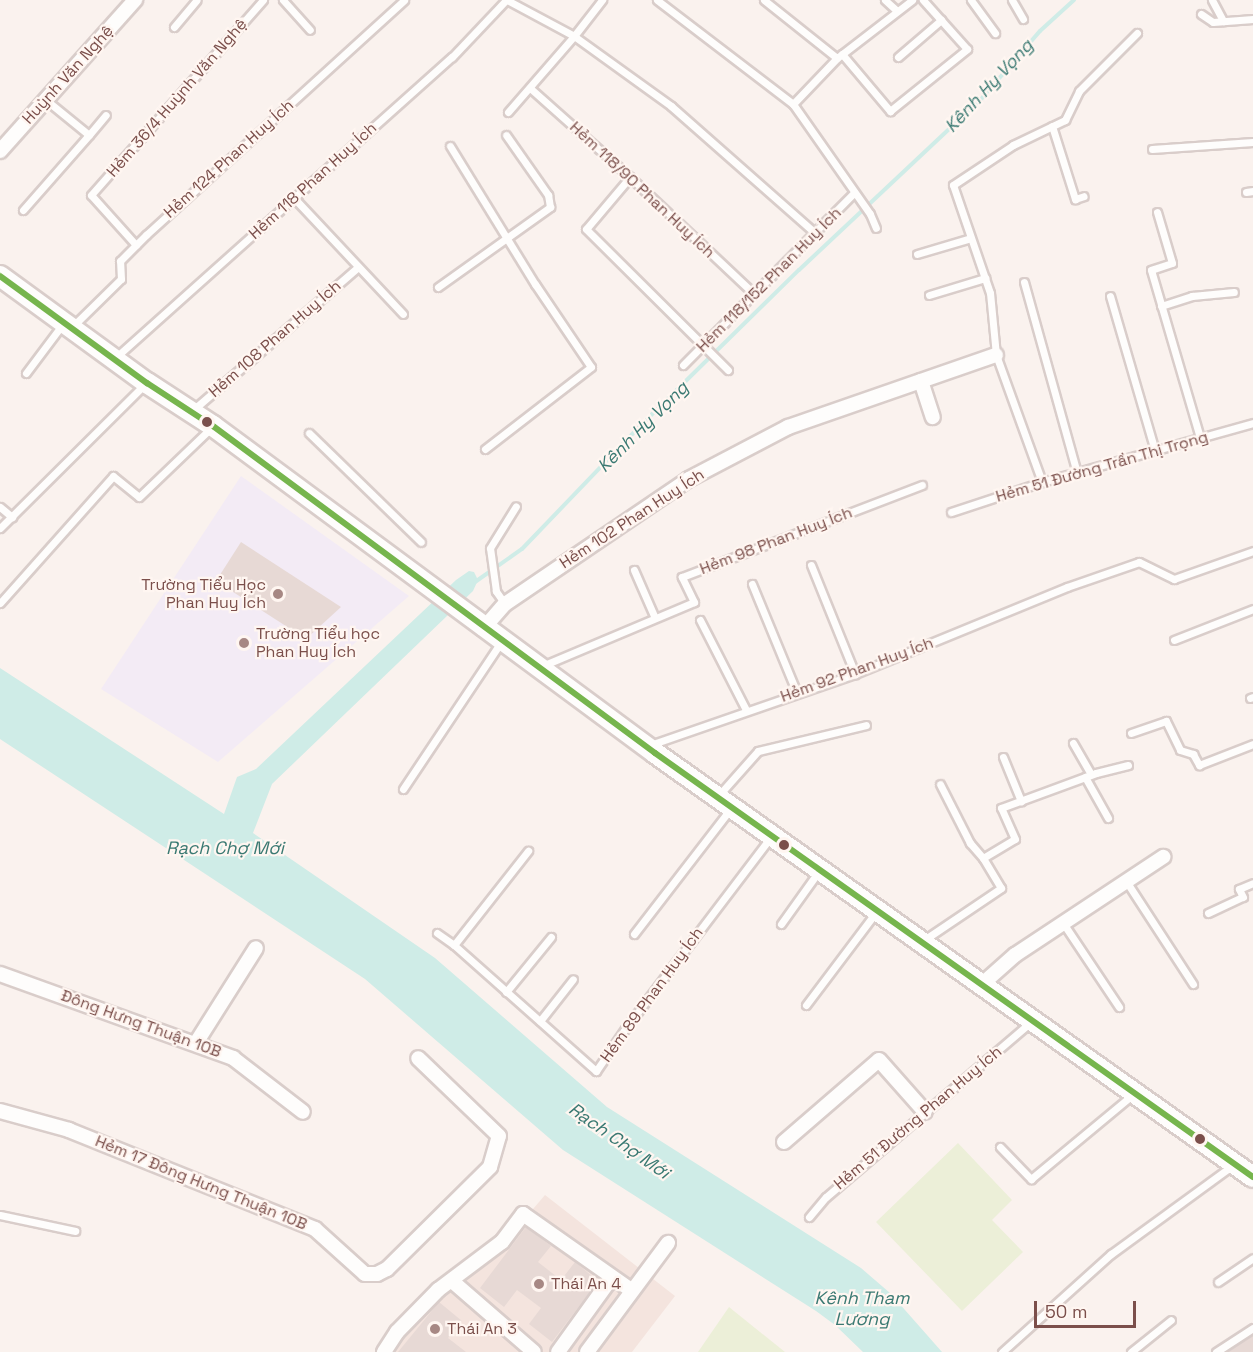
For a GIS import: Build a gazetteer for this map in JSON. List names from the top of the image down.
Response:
{
  "streets": {
    "street": [
      "Huỳnh Văn Nghệ",
      "Hẻm 102 Phan Huy Ích",
      "Đông Hưng Thuận 10B",
      "Hẻm 17 Đông Hưng Thuận 10B"
    ],
    "lane": [
      "Hẻm 36/4 Huỳnh Văn Nghệ",
      "Hẻm 124 Phan Huy Ích",
      "Hẻm 118 Phan Huy Ích",
      "Hẻm 118/90 Phan Huy Ích",
      "Hẻm 118/152 Phan Huy Ích",
      "Hẻm 108 Phan Huy Ích",
      "Hẻm 51 Đường Trần Thị Trọng",
      "Hẻm 98 Phan Huy Ích",
      "Hẻm 92 Phan Huy Ích",
      "Hẻm 89 Phan Huy Ích",
      "Hẻm 51 Đường Phan Huy Ích"
    ]
  },
  "crossings": [
    ["Hẻm 36/4 Huỳnh Văn Nghệ", "Hẻm 124 Phan Huy Ích"],
    ["Hẻm 118 Phan Huy Ích", "Hẻm 118/152 Phan Huy Ích"],
    ["Hẻm 118/90 Phan Huy Ích", "Hẻm 118/152 Phan Huy Ích"]
  ],
  "water": ["Kênh Hy Vọng", "Rạch Chợ Mới", "Kênh Tham Lương"],
  "places": [
    "Trường Tiểu Học Phan Huy Ích",
    "Trường Tiểu học Phan Huy Ích",
    "Thái An 4",
    "Thái An 3"
  ],
  "scale_bar": "50 m"
}
